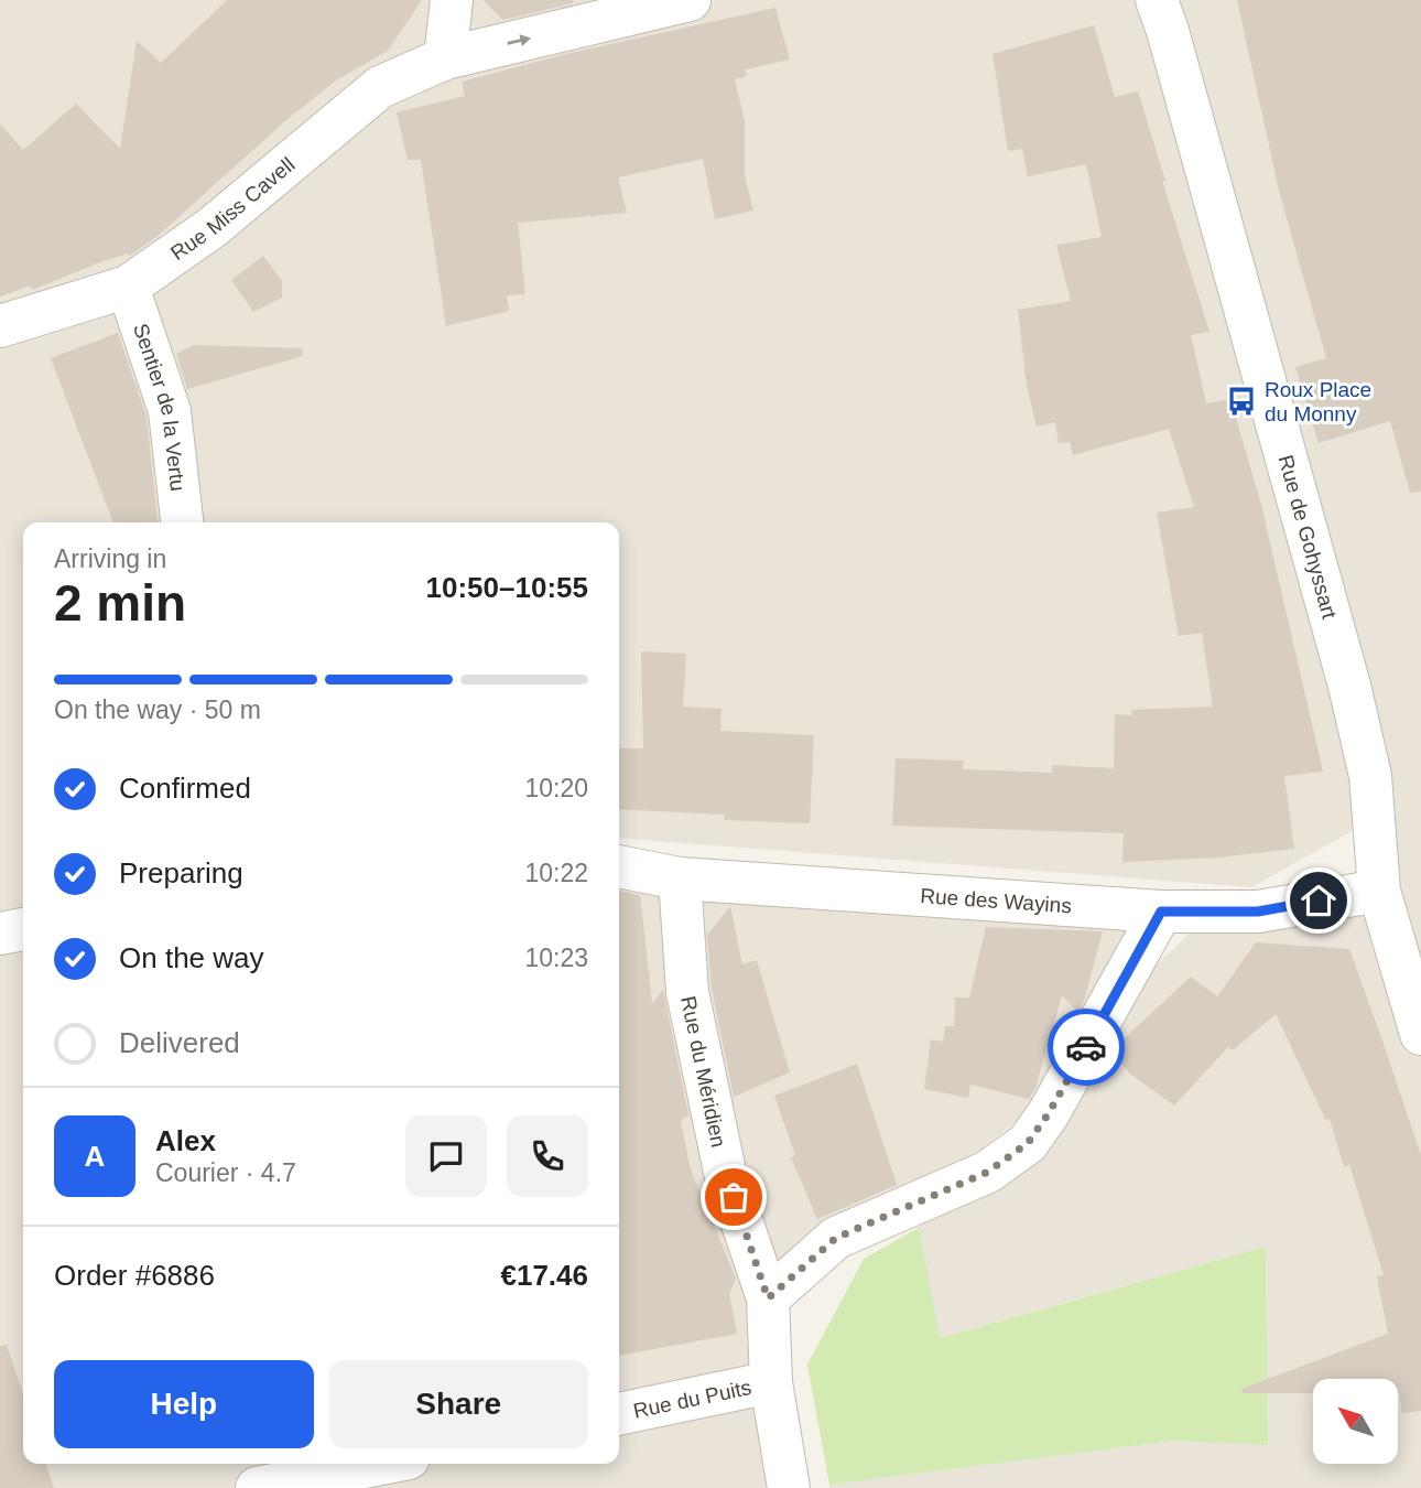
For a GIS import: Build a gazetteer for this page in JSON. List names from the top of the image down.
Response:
{
  "streets": {
    "street": [
      "Rue Miss Cavell",
      "Sentier de la Vertu",
      "Rue de Gohyssart",
      "Rue des Wayins",
      "Rue du Méridien",
      "Rue du Puits"
    ]
  },
  "crossings": [
    ["Rue Miss Cavell", "Sentier de la Vertu"],
    ["Rue de Gohyssart", "Rue des Wayins"],
    ["Rue des Wayins", "Rue du Méridien"],
    ["Rue du Méridien", "Rue du Puits"]
  ],
  "places": {
    "bus stop": ["Roux Place du Monny"]
  },
  "north": "top left",
  "page": {
    "heading": ["2 min", "Arriving in", "10:50–10:55"],
    "panel": [
      "Alex",
      "Courier · 4.7",
      "Order #6886",
      "€17.46"
    ],
    "bar": "On the way · 50 m",
    "list": [
      ["Confirmed", "10:20"],
      ["Preparing", "10:22"],
      ["On the way", "10:23"],
      "Delivered"
    ],
    "round": "A",
    "buttons": ["Help", "Share"]
  }
}
